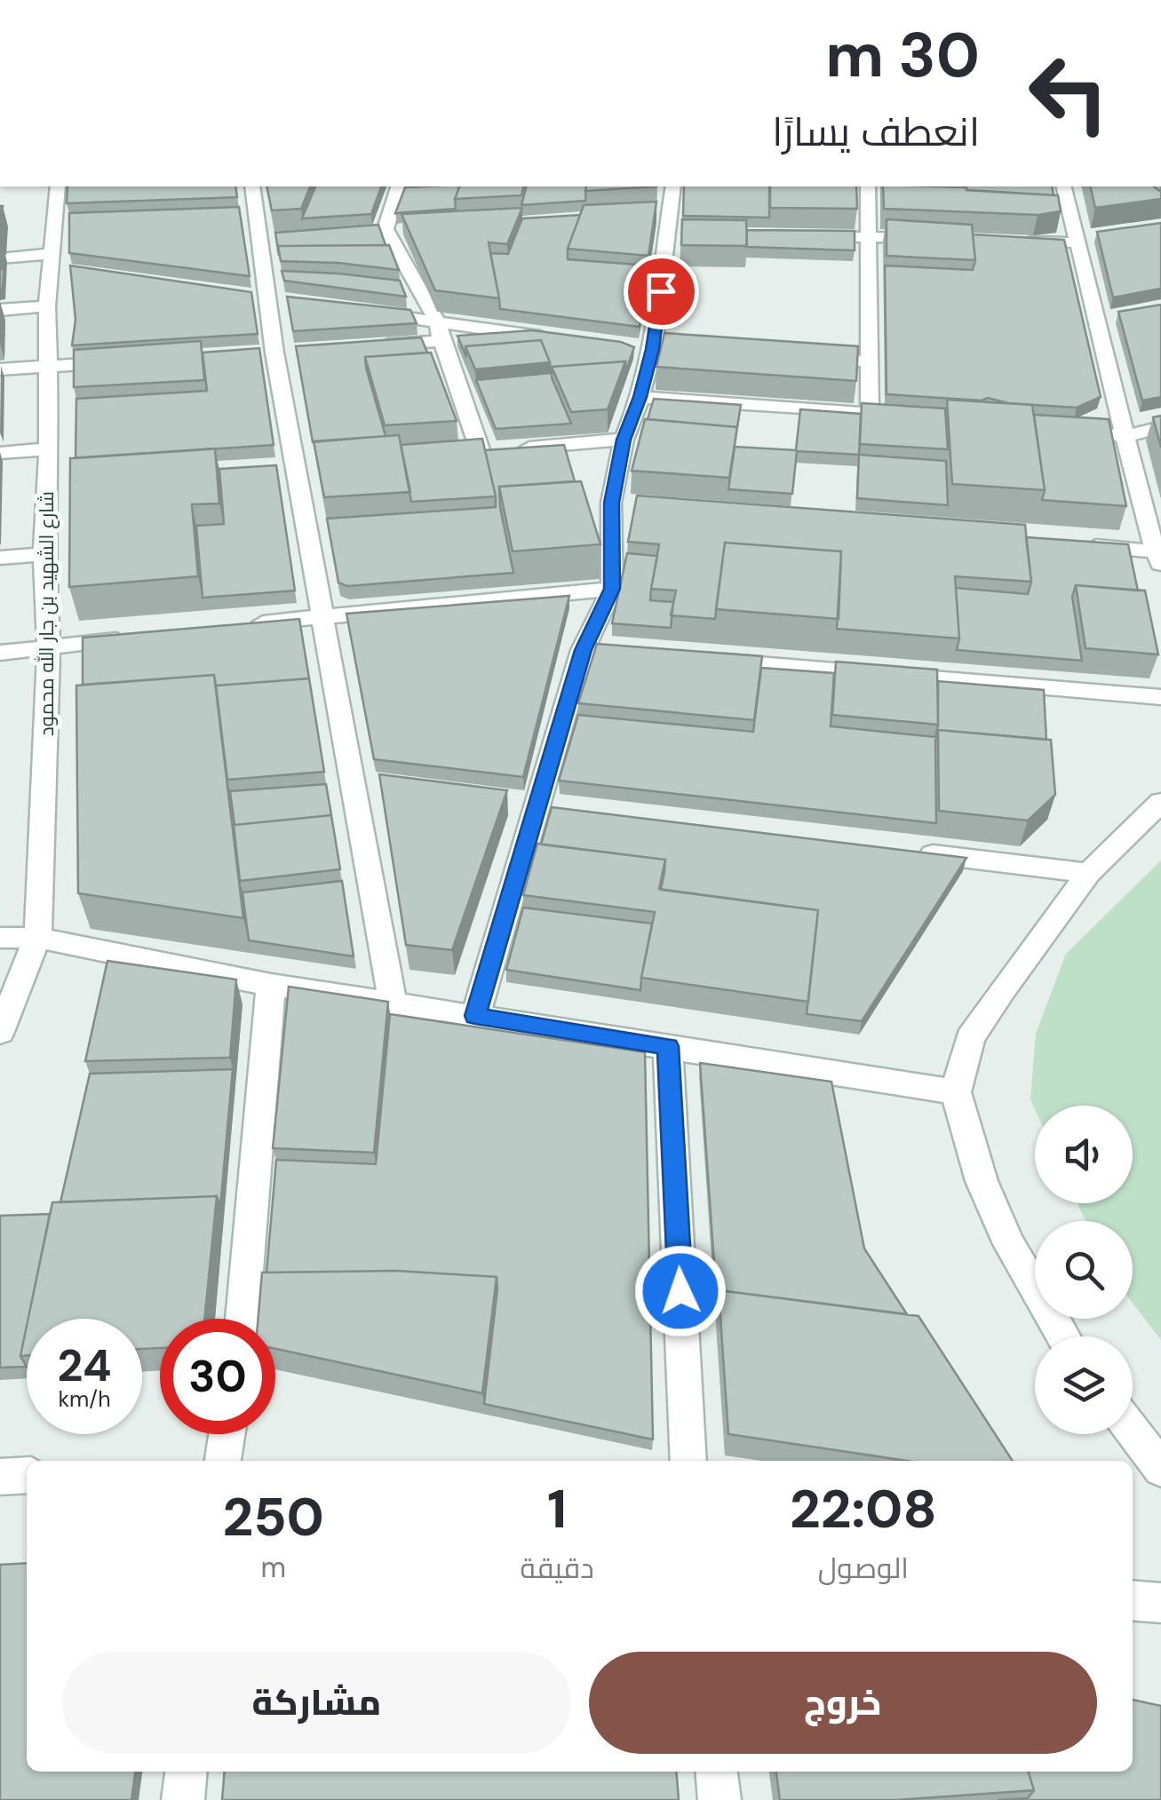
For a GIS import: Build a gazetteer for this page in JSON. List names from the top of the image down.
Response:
{
  "streets": {
    "street": ["شارع الشهيد بن جار الله محمود"]
  },
  "page": {
    "turn": ["30 m", "انعطف يسارًا"],
    "speed": "24 km/h",
    "limit": "30",
    "eta": [
      "22:08",
      "الوصول",
      "1",
      "دقيقة",
      "250",
      "m"
    ],
    "buttons": ["خروج", "مشاركة"]
  }
}
